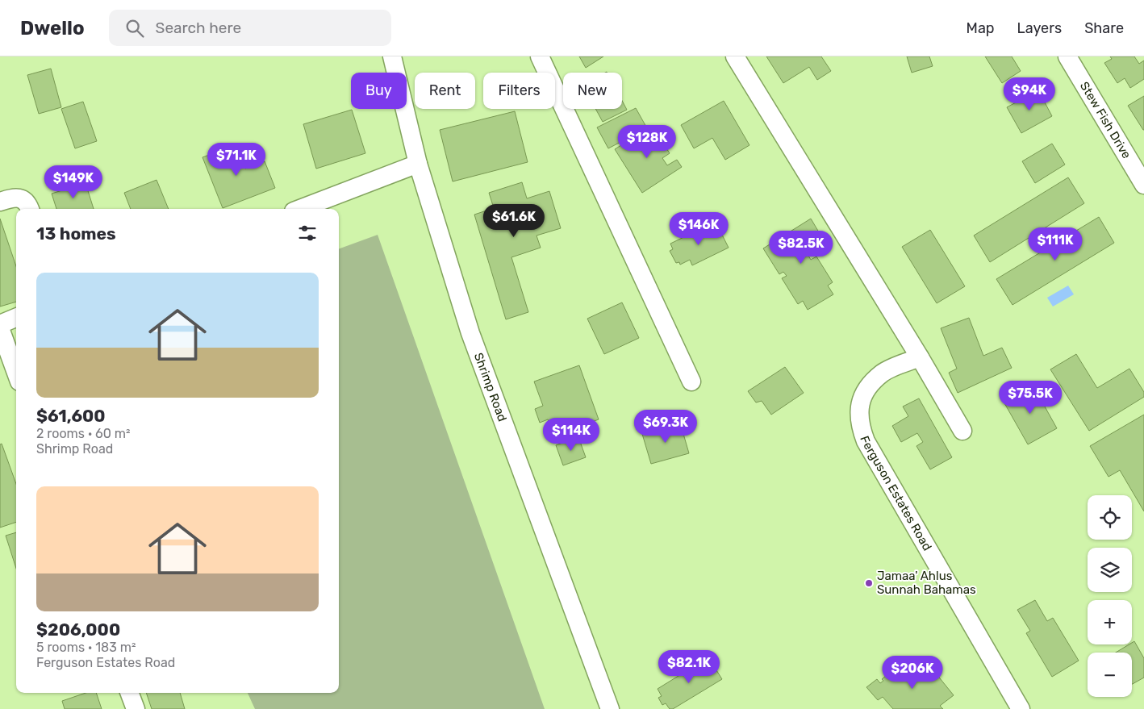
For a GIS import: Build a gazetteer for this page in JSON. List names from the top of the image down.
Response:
{
  "streets": {
    "street": ["Stew Fish Drive", "Shrimp Road", "Ferguson Estates Road"]
  },
  "places": ["Jamaa' Ahlus Sunnah Bahamas"],
  "page": {
    "header": "Dwello",
    "search": "Search here",
    "nav": ["Map", "Layers", "Share"],
    "chip": [
      "Buy",
      "Rent",
      "Filters",
      "New"
    ],
    "price": [
      "$94K",
      "$128K",
      "$71.1K",
      "$149K",
      "$61.6K",
      "$146K",
      "$111K",
      "$82.5K",
      "$75.5K",
      "$69.3K",
      "$114K",
      "$82.1K",
      "$206K"
    ],
    "heading": "13 homes",
    "list": [
      {
        "name": "$61,600",
        "note": "2 rooms · 60 m² · Shrimp Road"
      },
      {
        "name": "$206,000",
        "note": "5 rooms · 183 m² · Ferguson Estates Road"
      }
    ],
    "map_buttons": ["+", "−"]
  }
}
